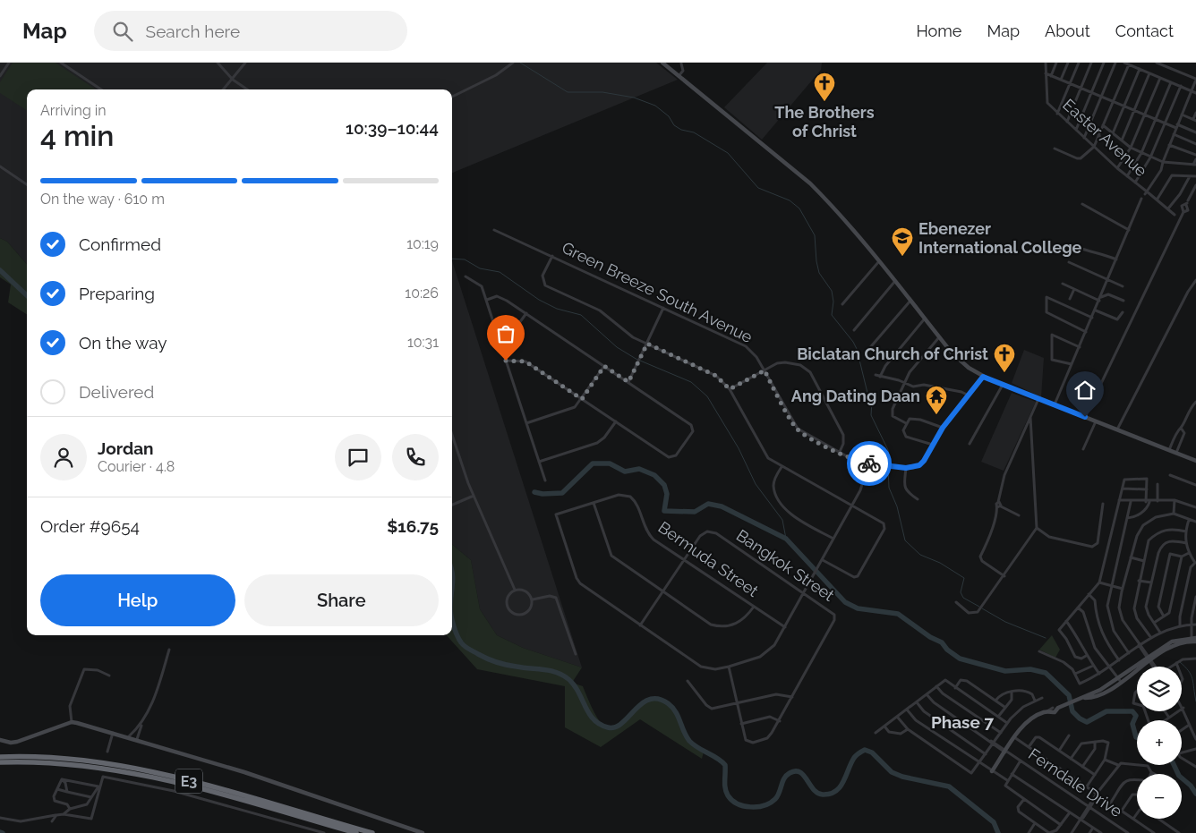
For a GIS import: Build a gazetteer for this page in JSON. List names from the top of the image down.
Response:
{
  "streets": {
    "highway": ["E3"],
    "street": [
      "Easter Avenue",
      "Green Breeze South Avenue",
      "Bermuda Street",
      "Bangkok Street",
      "Ferndale Drive"
    ]
  },
  "crossings": [
    ["Bermuda Street", "Bangkok Street"]
  ],
  "districts": ["Phase 7"],
  "places": {
    "church": ["The Brothers of Christ", "Biclatan Church of Christ"],
    "school or university": ["Ebenezer International College"],
    "temple": ["Ang Dating Daan"]
  },
  "page": {
    "header": "Map",
    "search": "Search here",
    "nav": [
      "Home",
      "Map",
      "About",
      "Contact"
    ],
    "heading": ["4 min", "Arriving in", "10:39–10:44"],
    "panel": [
      "Jordan",
      "Courier · 4.8",
      "Order #9654",
      "$16.75"
    ],
    "bar": "On the way · 610 m",
    "list": [
      ["Confirmed", "10:19"],
      ["Preparing", "10:26"],
      ["On the way", "10:31"],
      "Delivered"
    ],
    "buttons": ["Help", "Share"],
    "map_buttons": ["+", "−"]
  }
}
